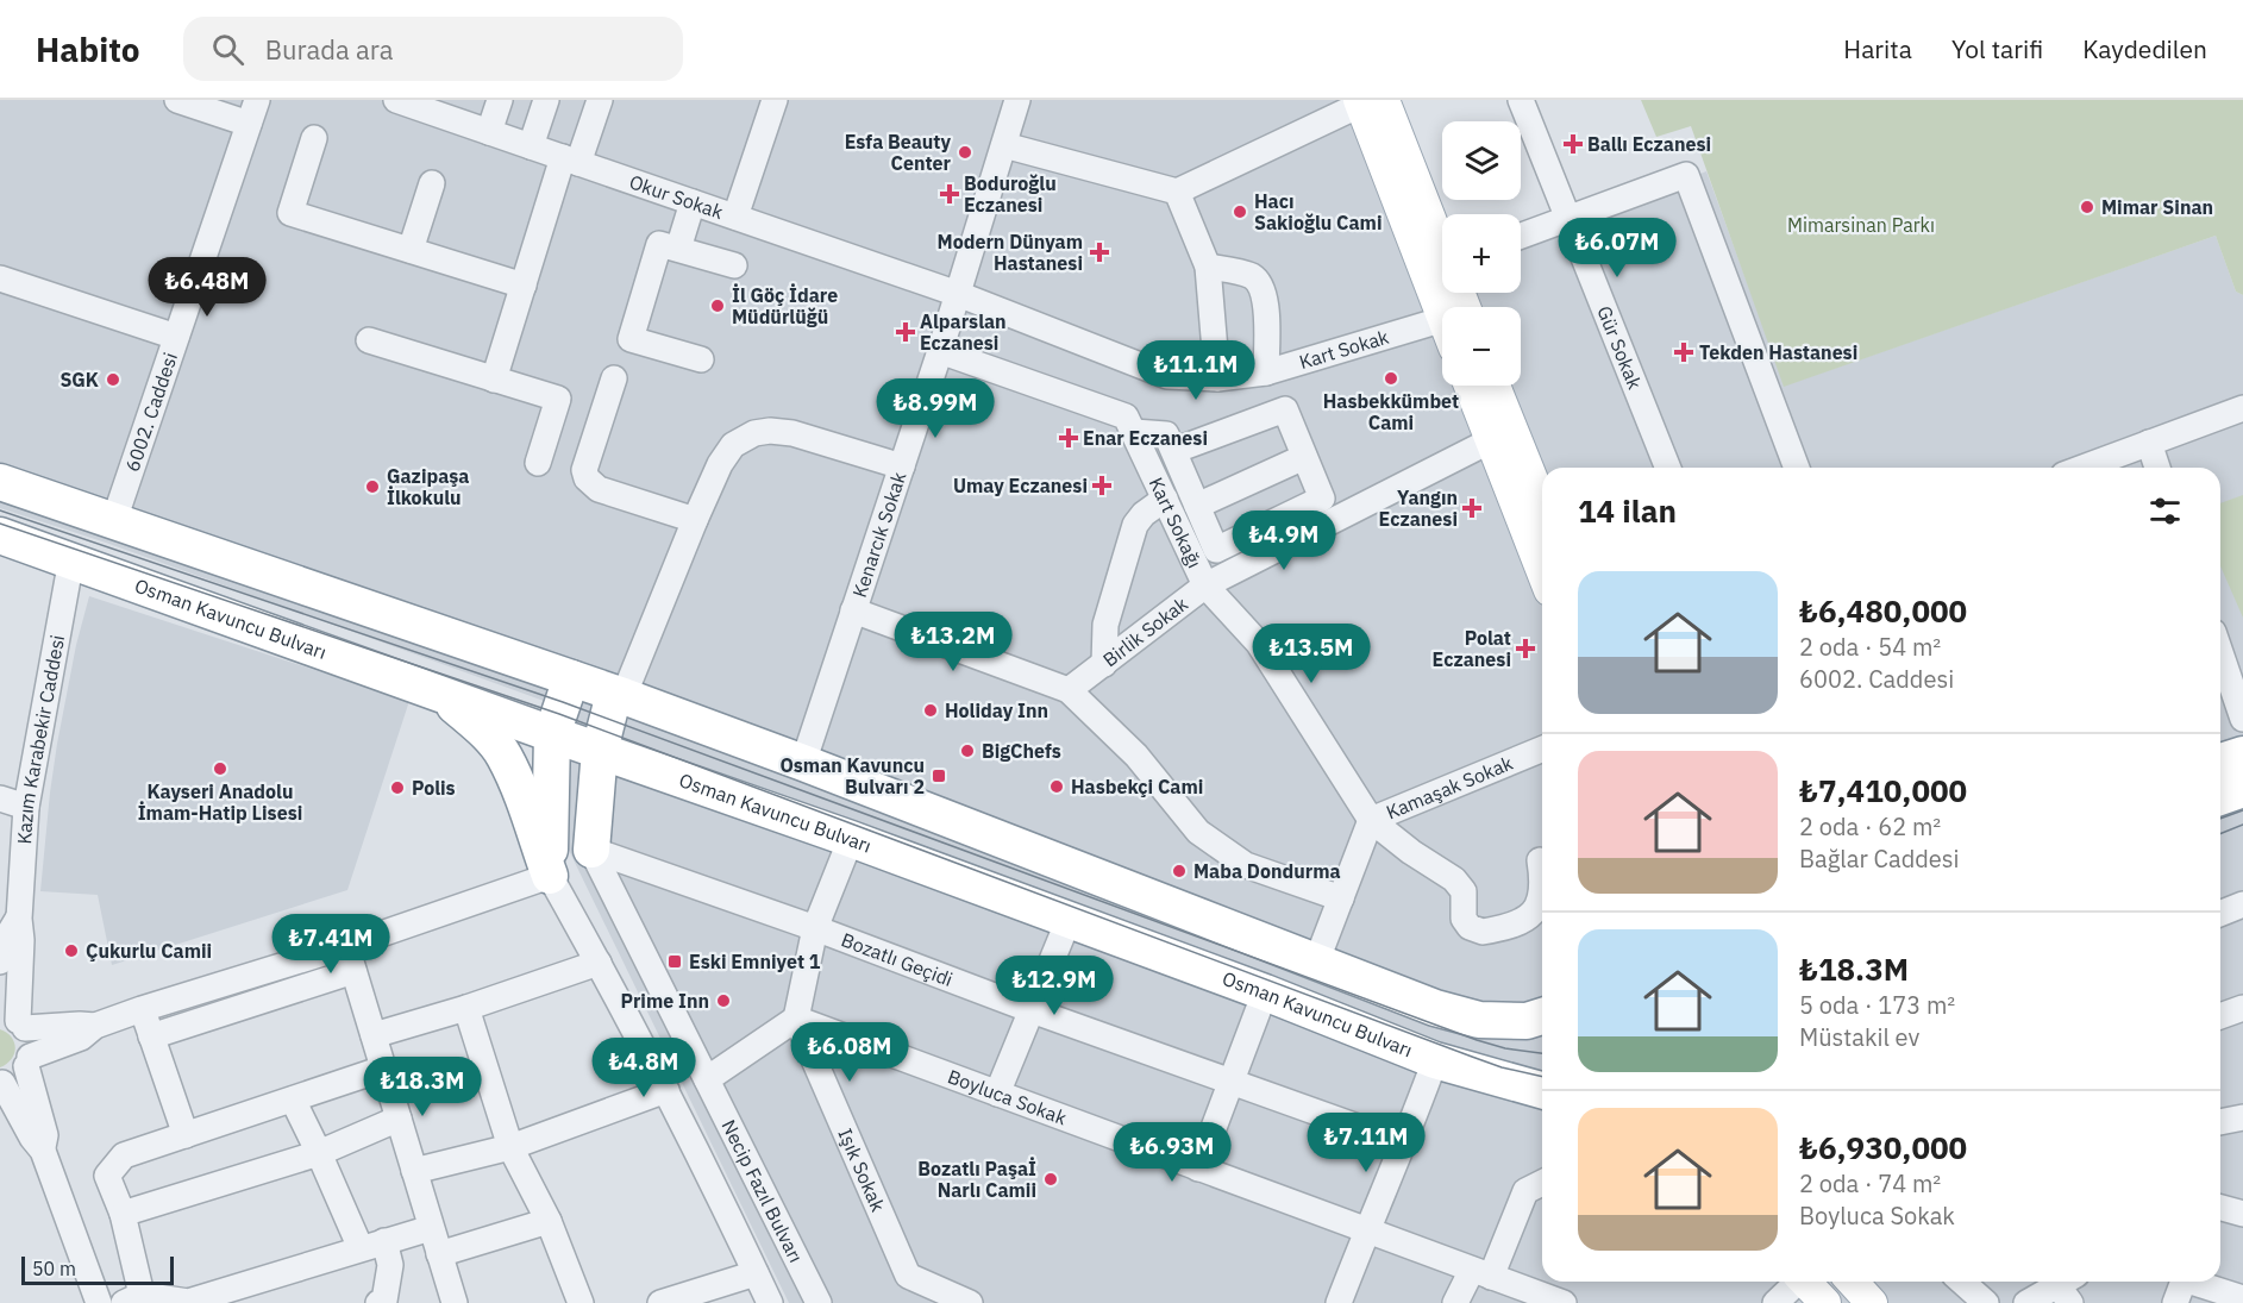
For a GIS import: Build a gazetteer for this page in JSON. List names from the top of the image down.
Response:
{
  "streets": {
    "highway": ["Osman Kavuncu Bulvarı"],
    "street": [
      "Okur Sokak",
      "Gür Sokak",
      "Kart Sokak",
      "6002. Caddesi",
      "Kart Sokağı",
      "Kenarcık Sokak",
      "Birlik Sokak",
      "Kazım Karabekir Caddesi",
      "Kamaşak Sokak",
      "Bozatlı Geçidi",
      "Boyluca Sokak",
      "Işık Sokak",
      "Necip Fazıl Bulvarı"
    ]
  },
  "crossings": [
    ["Okur Sokak", "Kart Sokak"],
    ["Okur Sokak", "Kenarcık Sokak"],
    ["Kart Sokak", "Kenarcık Sokak"],
    ["Kart Sokağı", "Kenarcık Sokak"],
    ["Kart Sokağı", "Birlik Sokak"],
    ["Kart Sokağı", "Kamaşak Sokak"],
    ["Osman Kavuncu Bulvarı", "Kazım Karabekir Caddesi"],
    ["Bozatlı Geçidi", "Necip Fazıl Bulvarı"],
    ["Boyluca Sokak", "Işık Sokak"]
  ],
  "parks": ["Mimarsinan Parkı"],
  "places": {
    "health": [
      "Ballı Eczanesi",
      "Boduroğlu Eczanesi",
      "Modern Dünyam Hastanesi",
      "Alparslan Eczanesi",
      "Tekden Hastanesi",
      "Enar Eczanesi",
      "Umay Eczanesi",
      "Yangın Eczanesi",
      "Polat Eczanesi"
    ],
    "other": [
      "Esfa Beauty Center",
      "Mimar Sinan",
      "Hacı Sakioğlu Cami",
      "İl Göç İdare Müdürlüğü",
      "Hasbekkümbet Cami",
      "SGK",
      "Gazipaşa İlkokulu",
      "Holiday Inn",
      "BigChefs",
      "Kayseri Anadolu İmam-Hatip Lisesi",
      "Hasbekçi Cami",
      "Polis",
      "Maba Dondurma",
      "Çukurlu Camii",
      "Prime Inn",
      "Bozatlı Paşaİ Narlı Camii"
    ],
    "transit": ["Osman Kavuncu Bulvarı 2", "Eski Emniyet 1"]
  },
  "scale_bar": "50 m",
  "page": {
    "header": "Habito",
    "search": "Burada ara",
    "nav": ["Harita", "Yol tarifi", "Kaydedilen"],
    "map_buttons": ["+", "−"],
    "price": [
      "₺6.07M",
      "₺6.48M",
      "₺11.1M",
      "₺8.99M",
      "₺4.9M",
      "₺13.2M",
      "₺13.5M",
      "₺7.41M",
      "₺12.9M",
      "₺6.08M",
      "₺4.8M",
      "₺18.3M",
      "₺7.11M",
      "₺6.93M"
    ],
    "heading": "14 ilan",
    "list": [
      {
        "name": "₺6,480,000",
        "note": "2 oda · 54 m² · 6002. Caddesi"
      },
      {
        "name": "₺7,410,000",
        "note": "2 oda · 62 m² · Bağlar Caddesi"
      },
      {
        "name": "₺18.3M",
        "note": "5 oda · 173 m² · Müstakil ev"
      },
      {
        "name": "₺6,930,000",
        "note": "2 oda · 74 m² · Boyluca Sokak"
      }
    ],
    "scale": "50 m"
  }
}
